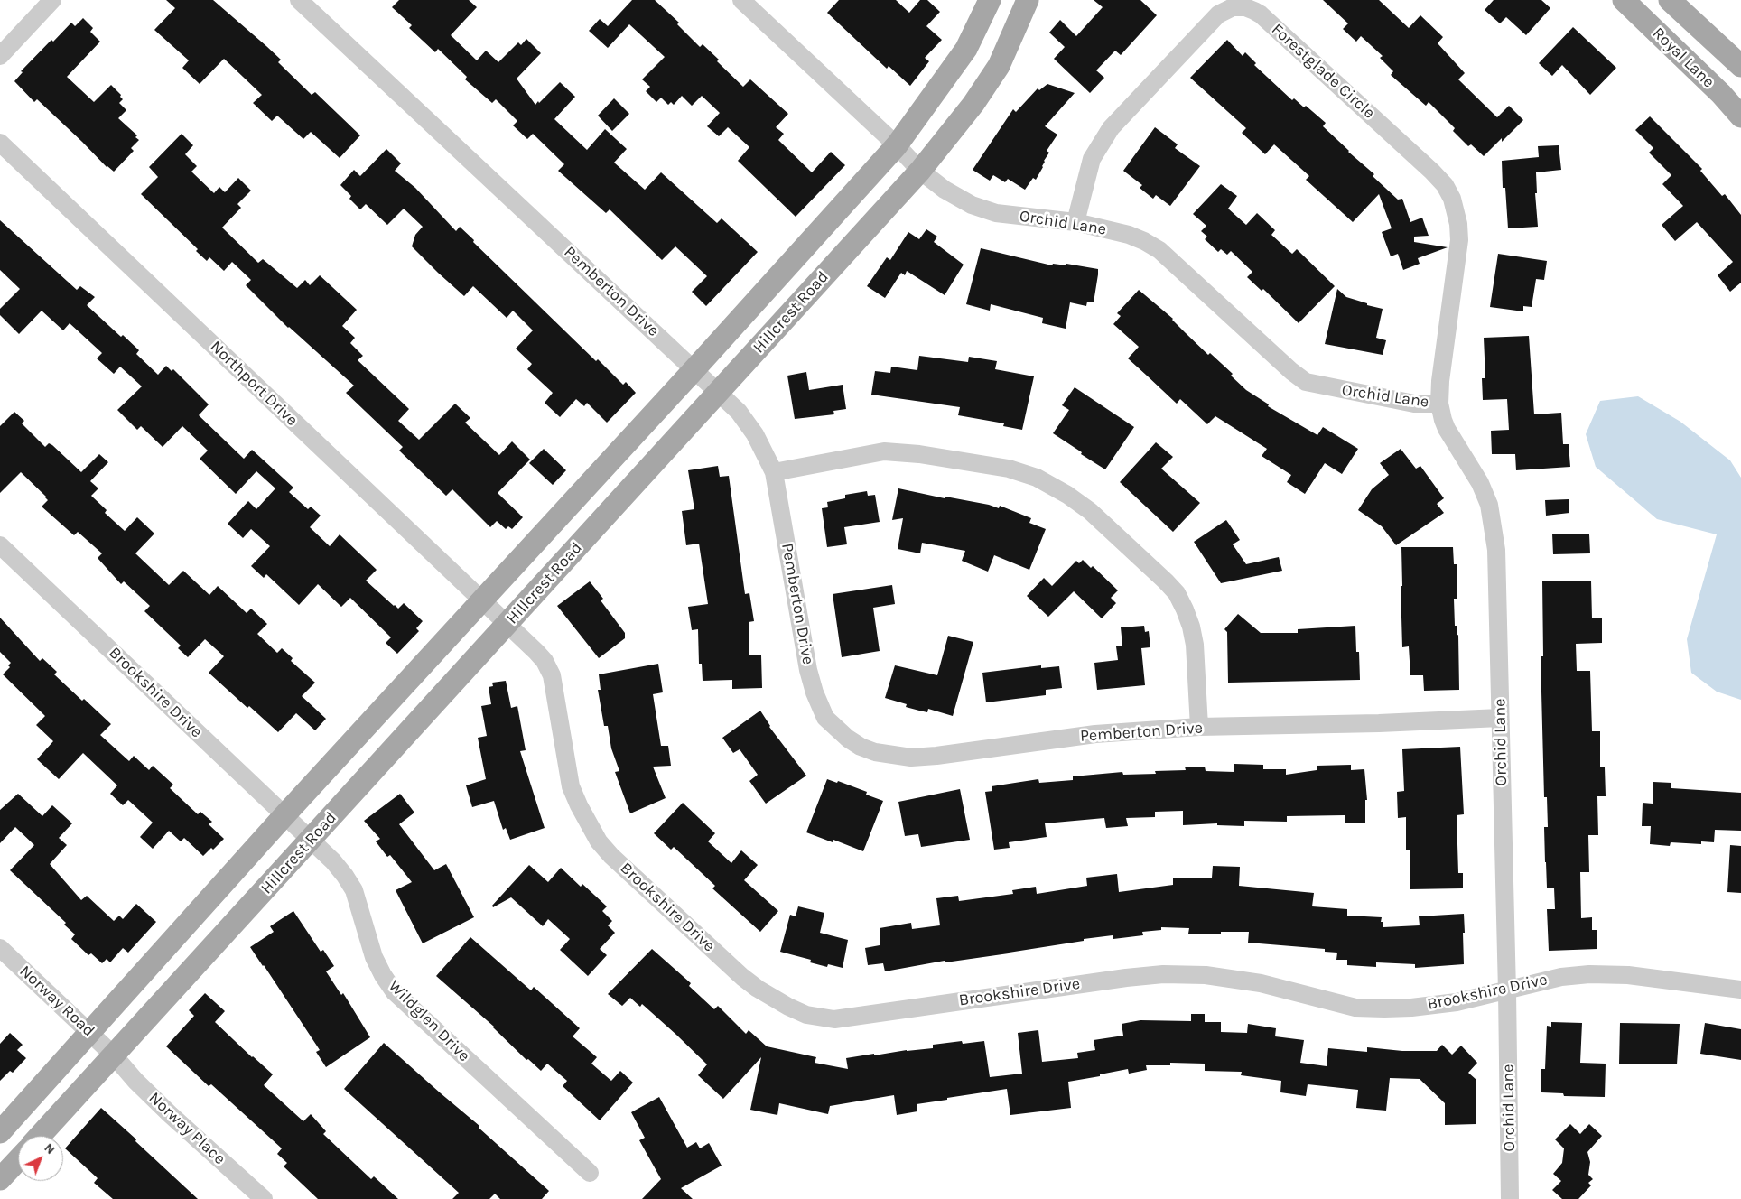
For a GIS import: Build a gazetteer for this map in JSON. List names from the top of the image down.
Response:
{
  "streets": {
    "main road": ["Royal Lane", "Hillcrest Road"],
    "street": [
      "Forestglade Circle",
      "Orchid Lane",
      "Pemberton Drive",
      "Northport Drive",
      "Brookshire Drive",
      "Norway Road",
      "Wildglen Drive",
      "Norway Place"
    ]
  },
  "crossings": [
    ["Forestglade Circle", "Orchid Lane"],
    ["Orchid Lane", "Pemberton Drive"],
    ["Orchid Lane", "Hillcrest Road"],
    ["Orchid Lane", "Brookshire Drive"],
    ["Pemberton Drive", "Hillcrest Road"],
    ["Hillcrest Road", "Northport Drive"],
    ["Hillcrest Road", "Brookshire Drive"],
    ["Hillcrest Road", "Norway Road"],
    ["Hillcrest Road", "Wildglen Drive"],
    ["Hillcrest Road", "Norway Place"],
    ["Northport Drive", "Brookshire Drive"],
    ["Brookshire Drive", "Wildglen Drive"],
    ["Norway Road", "Norway Place"]
  ],
  "north": "top right"
}
